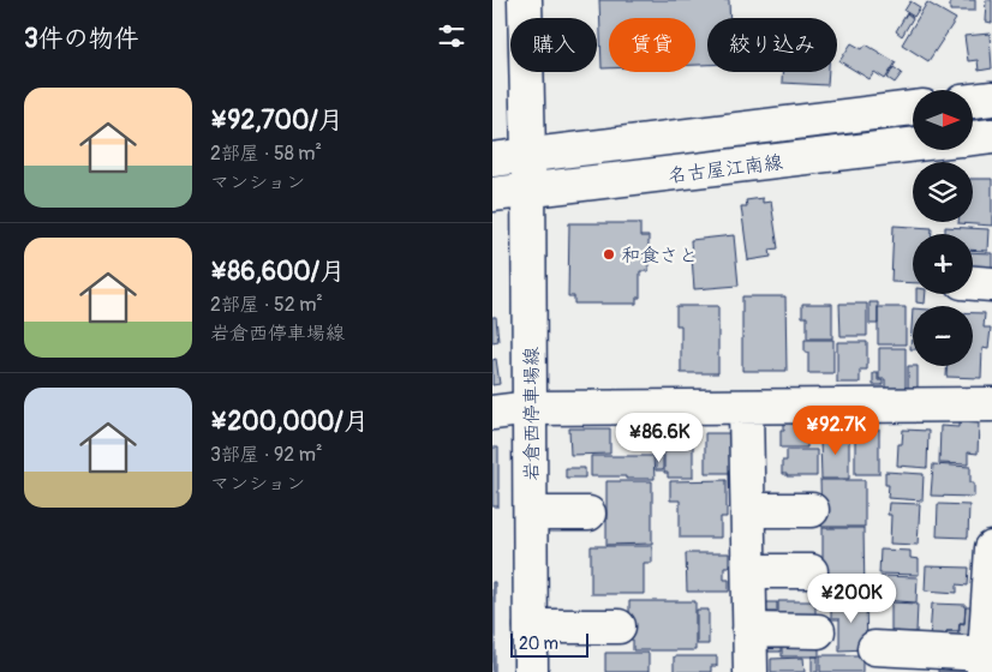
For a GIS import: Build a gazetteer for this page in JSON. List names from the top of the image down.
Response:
{
  "streets": {
    "main road": ["名古屋江南線", "岩倉西停車場線"]
  },
  "crossings": [
    ["名古屋江南線", "岩倉西停車場線"]
  ],
  "places": ["和食さと"],
  "scale_bar": "20 m",
  "north": "right",
  "page": {
    "heading": "3件の物件",
    "chip": ["購入", "賃貸", "絞り込み"],
    "list": [
      {
        "name": "¥92,700/月",
        "note": "2部屋 · 58 m² · マンション"
      },
      {
        "name": "¥86,600/月",
        "note": "2部屋 · 52 m² · 岩倉西停車場線"
      },
      {
        "name": "¥200,000/月",
        "note": "3部屋 · 92 m² · マンション"
      }
    ],
    "map_buttons": ["+", "−"],
    "price": ["¥92.7K", "¥86.6K", "¥200K"],
    "scale": "20 m"
  }
}
